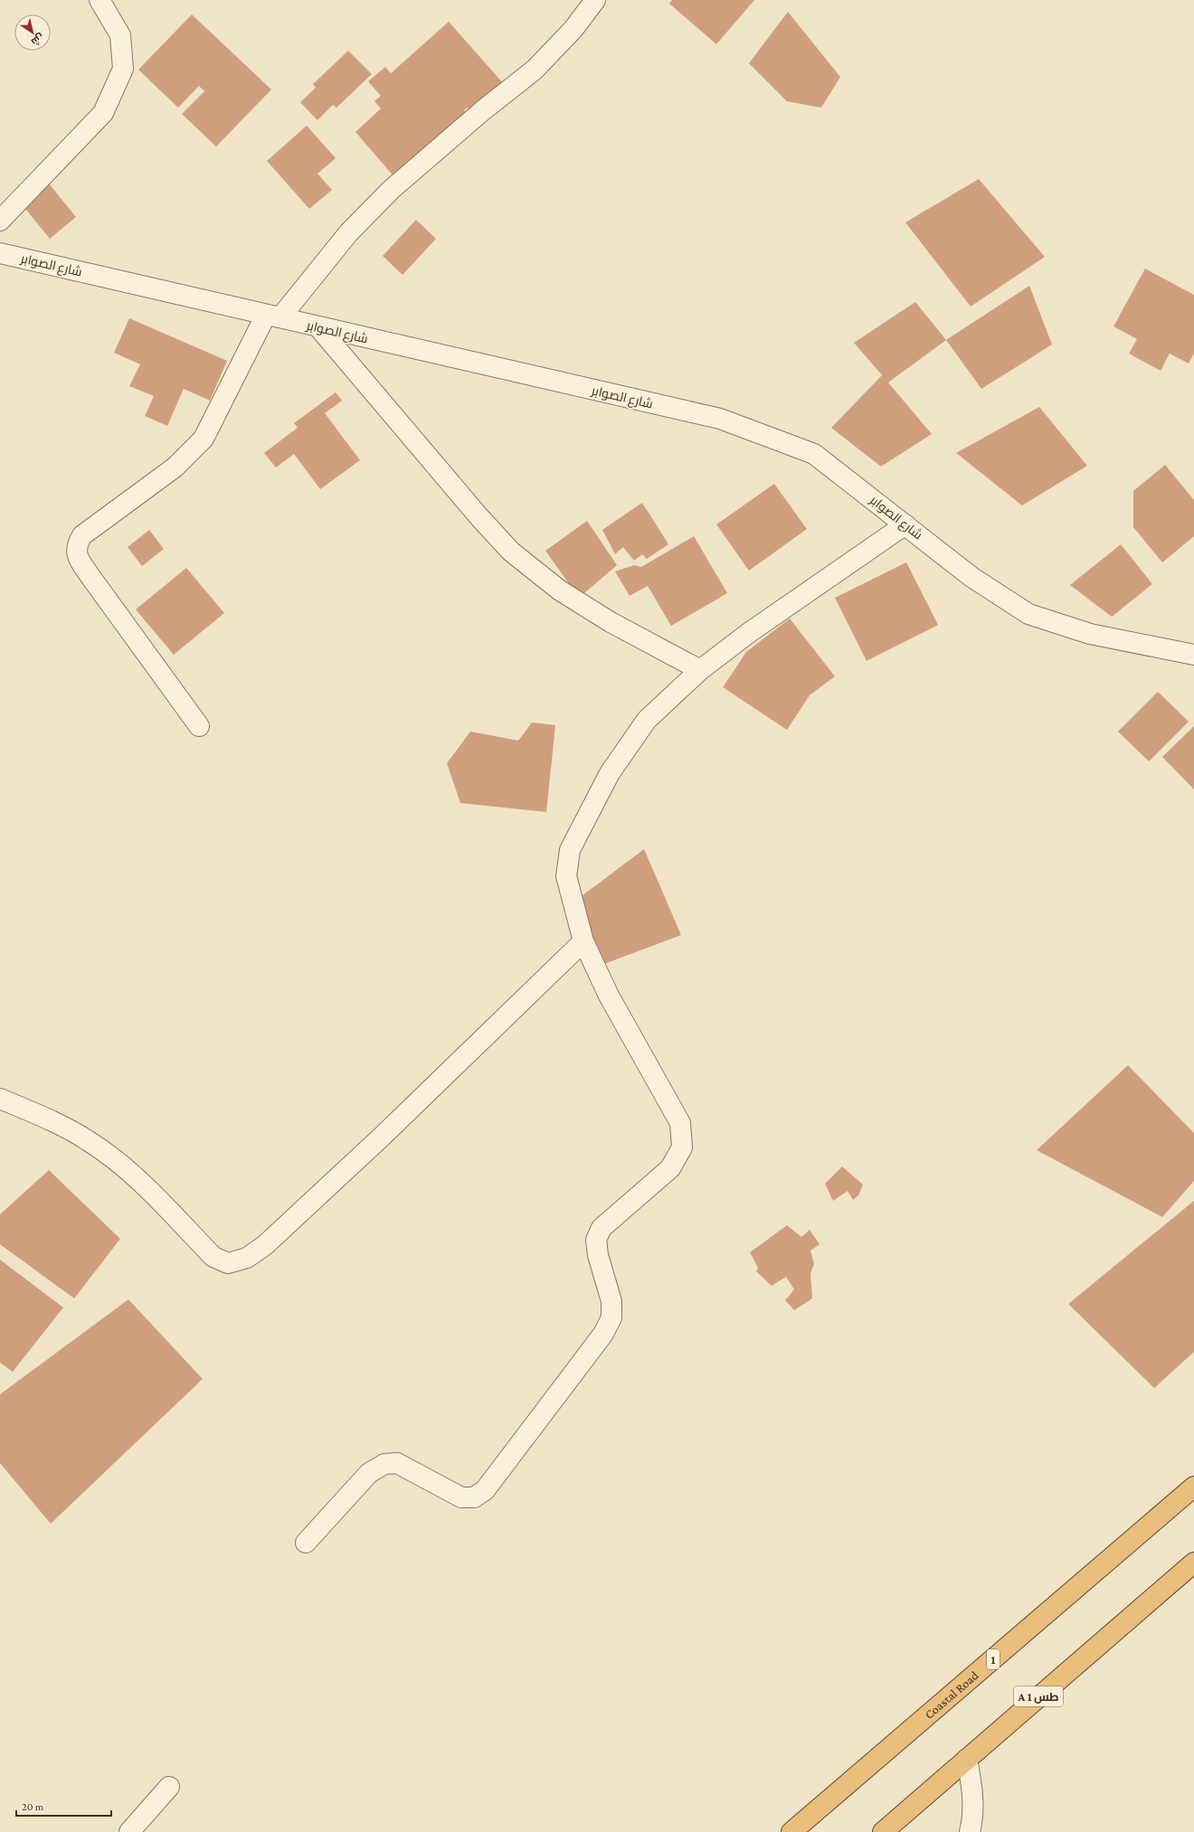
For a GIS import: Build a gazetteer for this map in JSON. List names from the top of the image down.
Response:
{
  "streets": {
    "highway": ["1", "Coastal Road", "A 1 طس"],
    "street": ["شارع الصوابر"]
  },
  "scale_bar": "20 m",
  "north": "bottom right"
}
